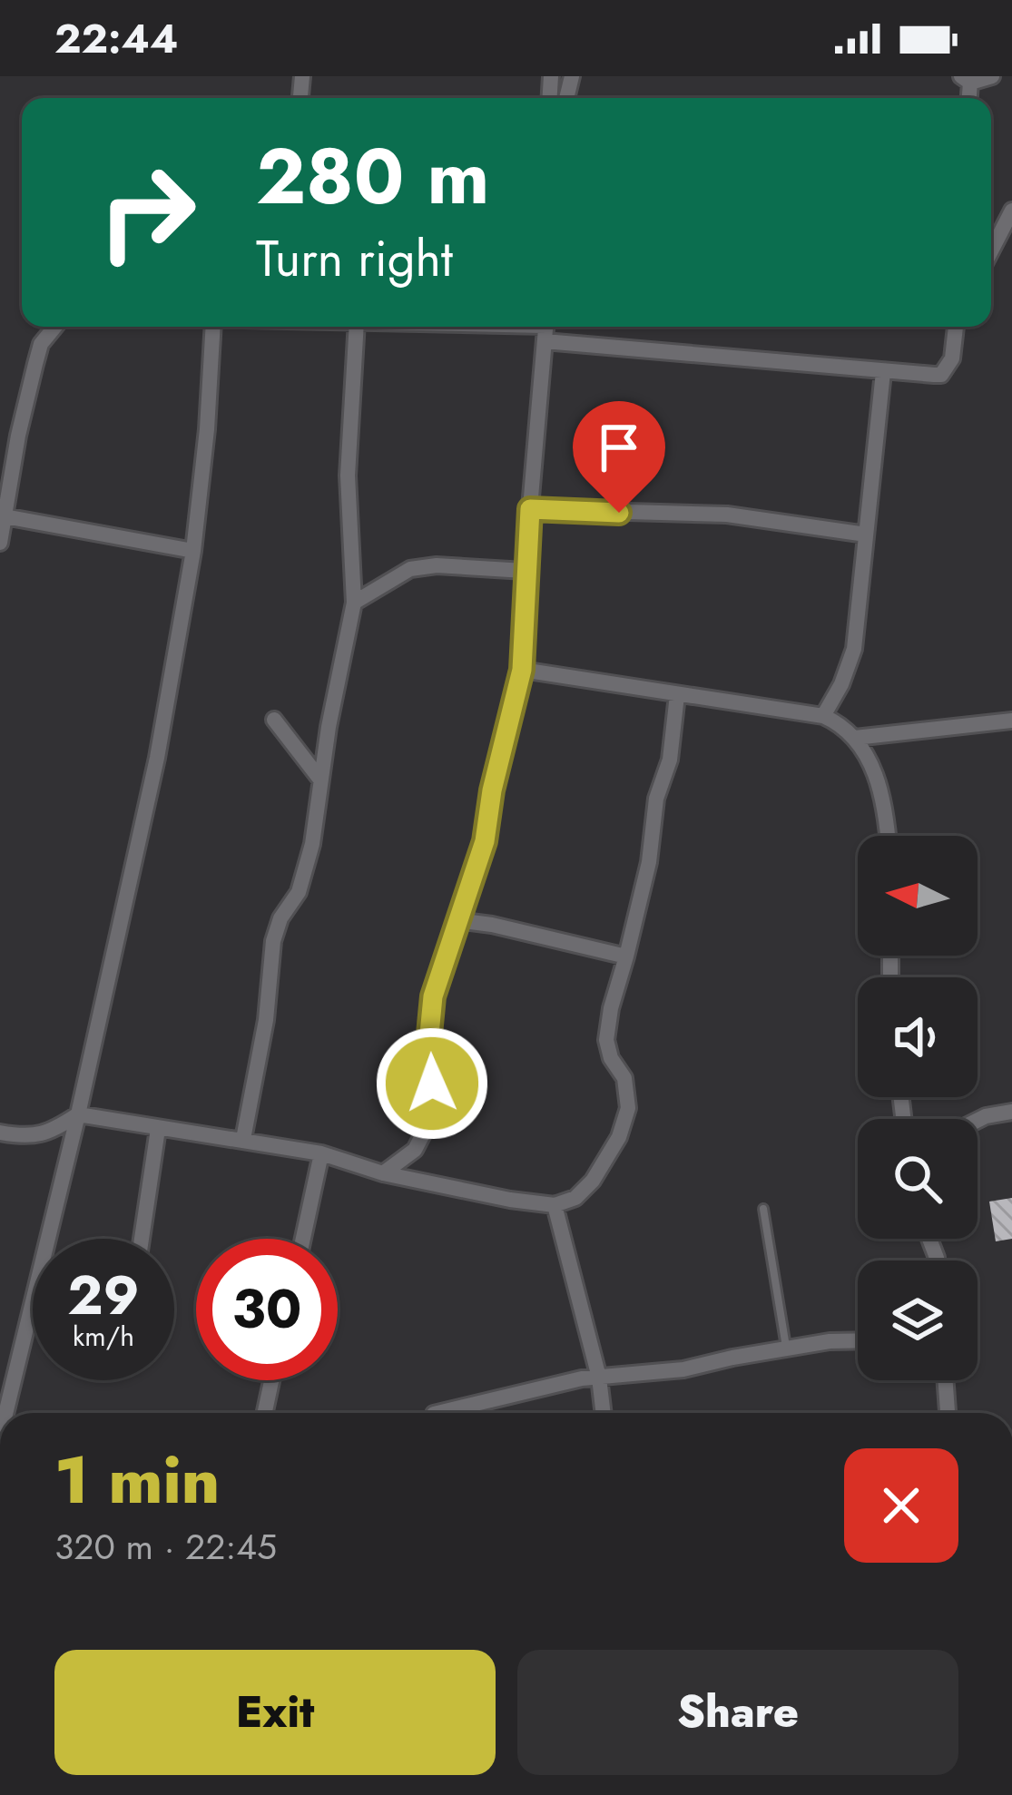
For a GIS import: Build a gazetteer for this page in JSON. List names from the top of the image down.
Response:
{
  "north": "left",
  "page": {
    "status": "22:44",
    "turn": ["280 m", "Turn right"],
    "speed": "29 km/h",
    "limit": "30",
    "heading": ["1 min", "320 m · 22:45"],
    "buttons": ["Exit", "Share"]
  }
}
